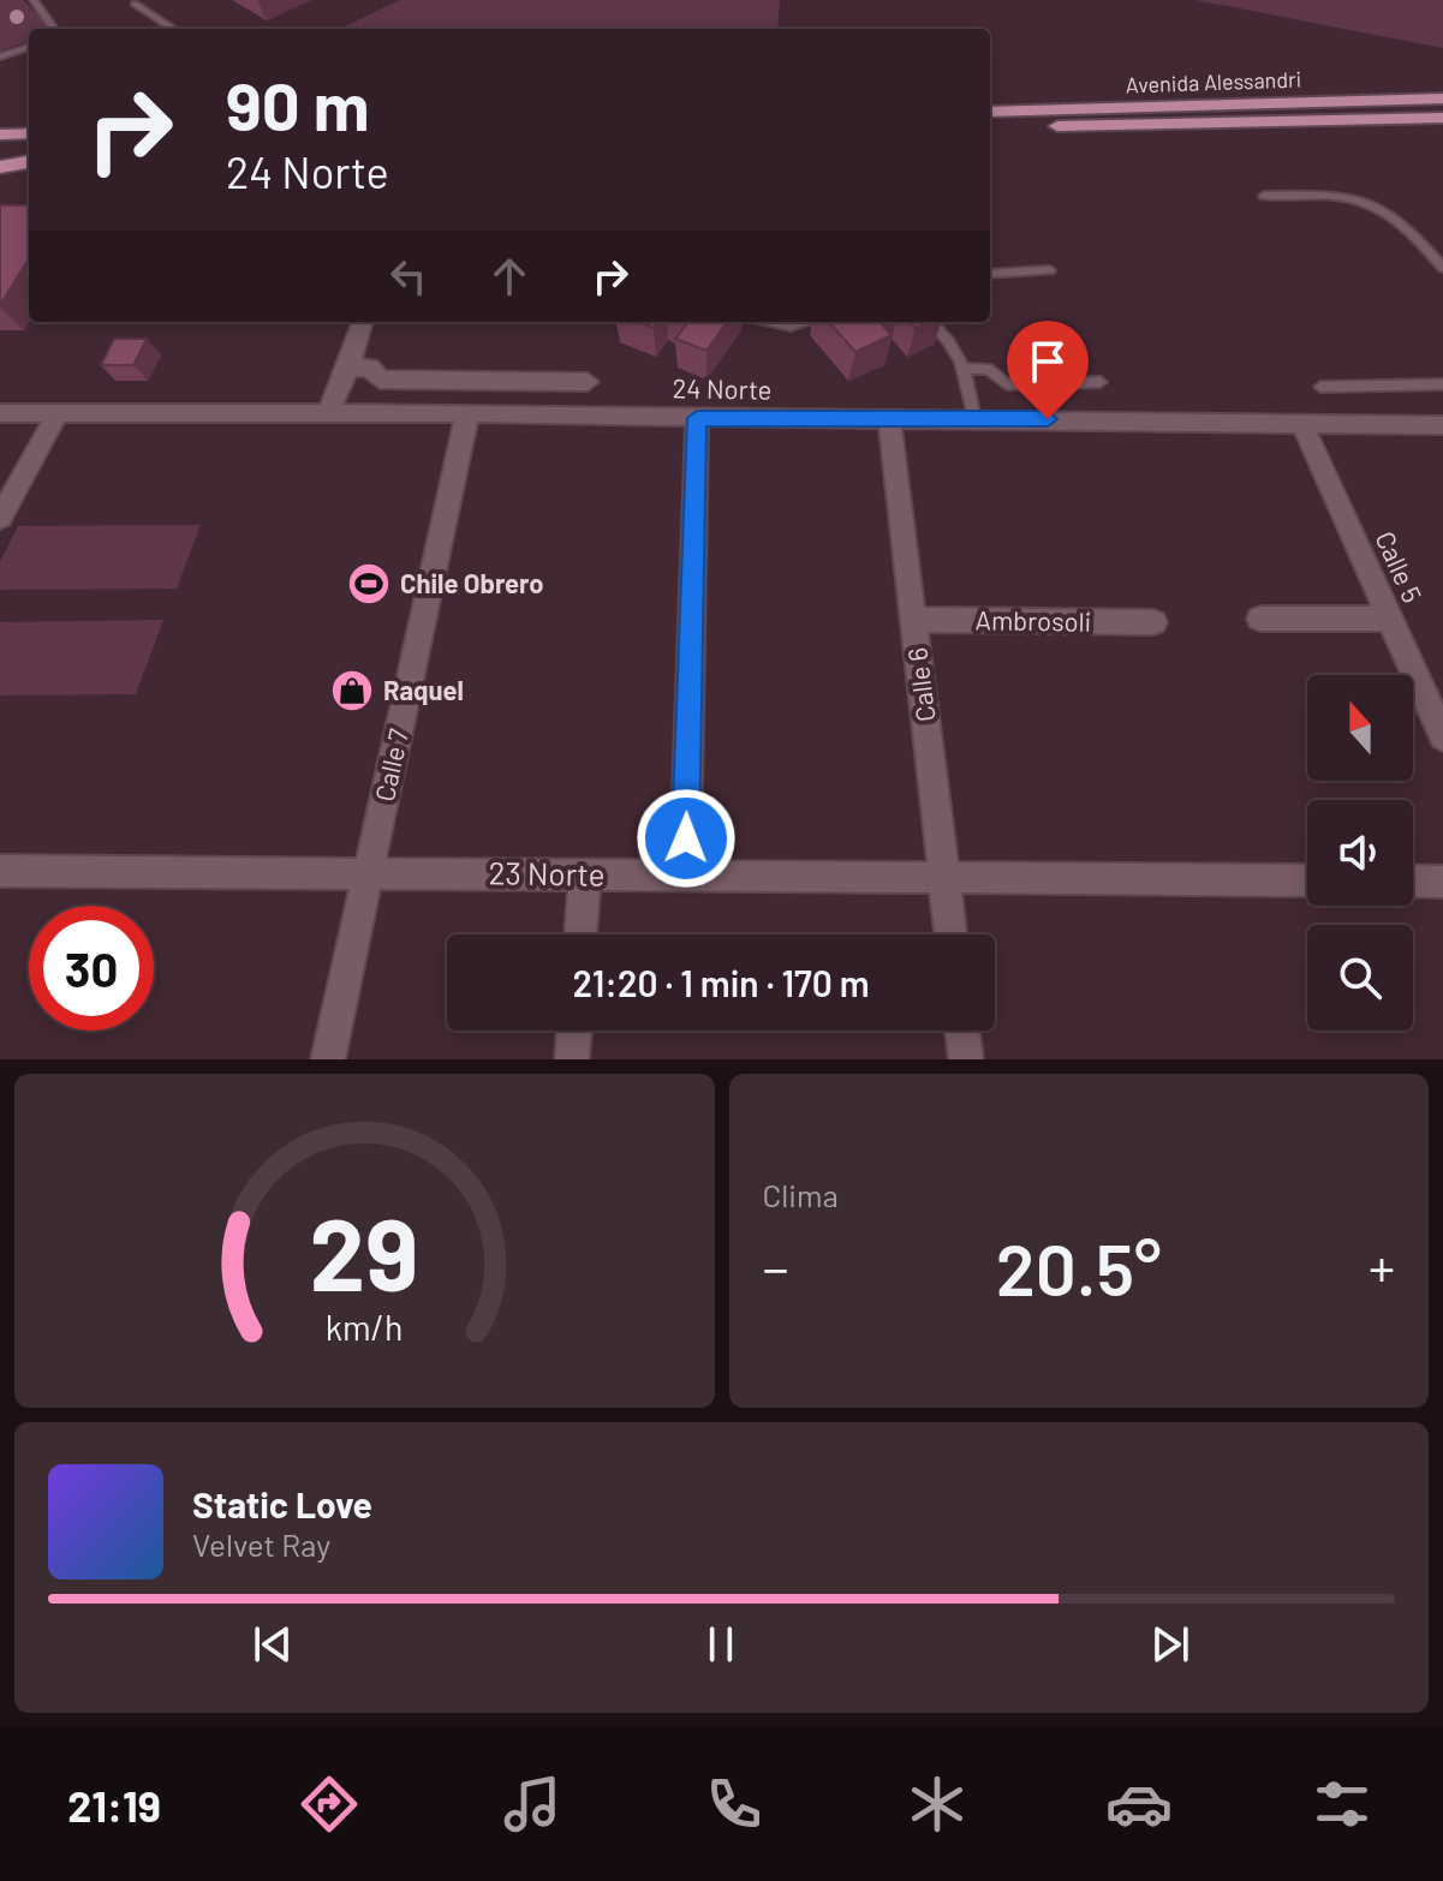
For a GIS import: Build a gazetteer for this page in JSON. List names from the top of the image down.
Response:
{
  "streets": {
    "main road": ["Avenida Alessandri"],
    "street": [
      "24 Norte",
      "Calle 5",
      "Ambrosoli",
      "Calle 6",
      "Calle 7",
      "23 Norte"
    ]
  },
  "crossings": [
    ["24 Norte", "Calle 5"],
    ["24 Norte", "Calle 6"],
    ["24 Norte", "Calle 7"],
    ["Ambrosoli", "Calle 6"],
    ["Calle 6", "23 Norte"],
    ["Calle 7", "23 Norte"]
  ],
  "places": {
    "sports": ["Chile Obrero"],
    "shop": ["Raquel"]
  },
  "north": "top",
  "page": {
    "turn": ["90 m", "24 Norte"],
    "limit": "30",
    "trip": "21:20 · 1 min · 170 m",
    "tile": "Clima",
    "heat": ["−", "20.5°", "+"],
    "song": ["Static Love", "Velvet Ray"],
    "tabs": "21:19",
    "gauge": ["29", "km/h"]
  }
}
